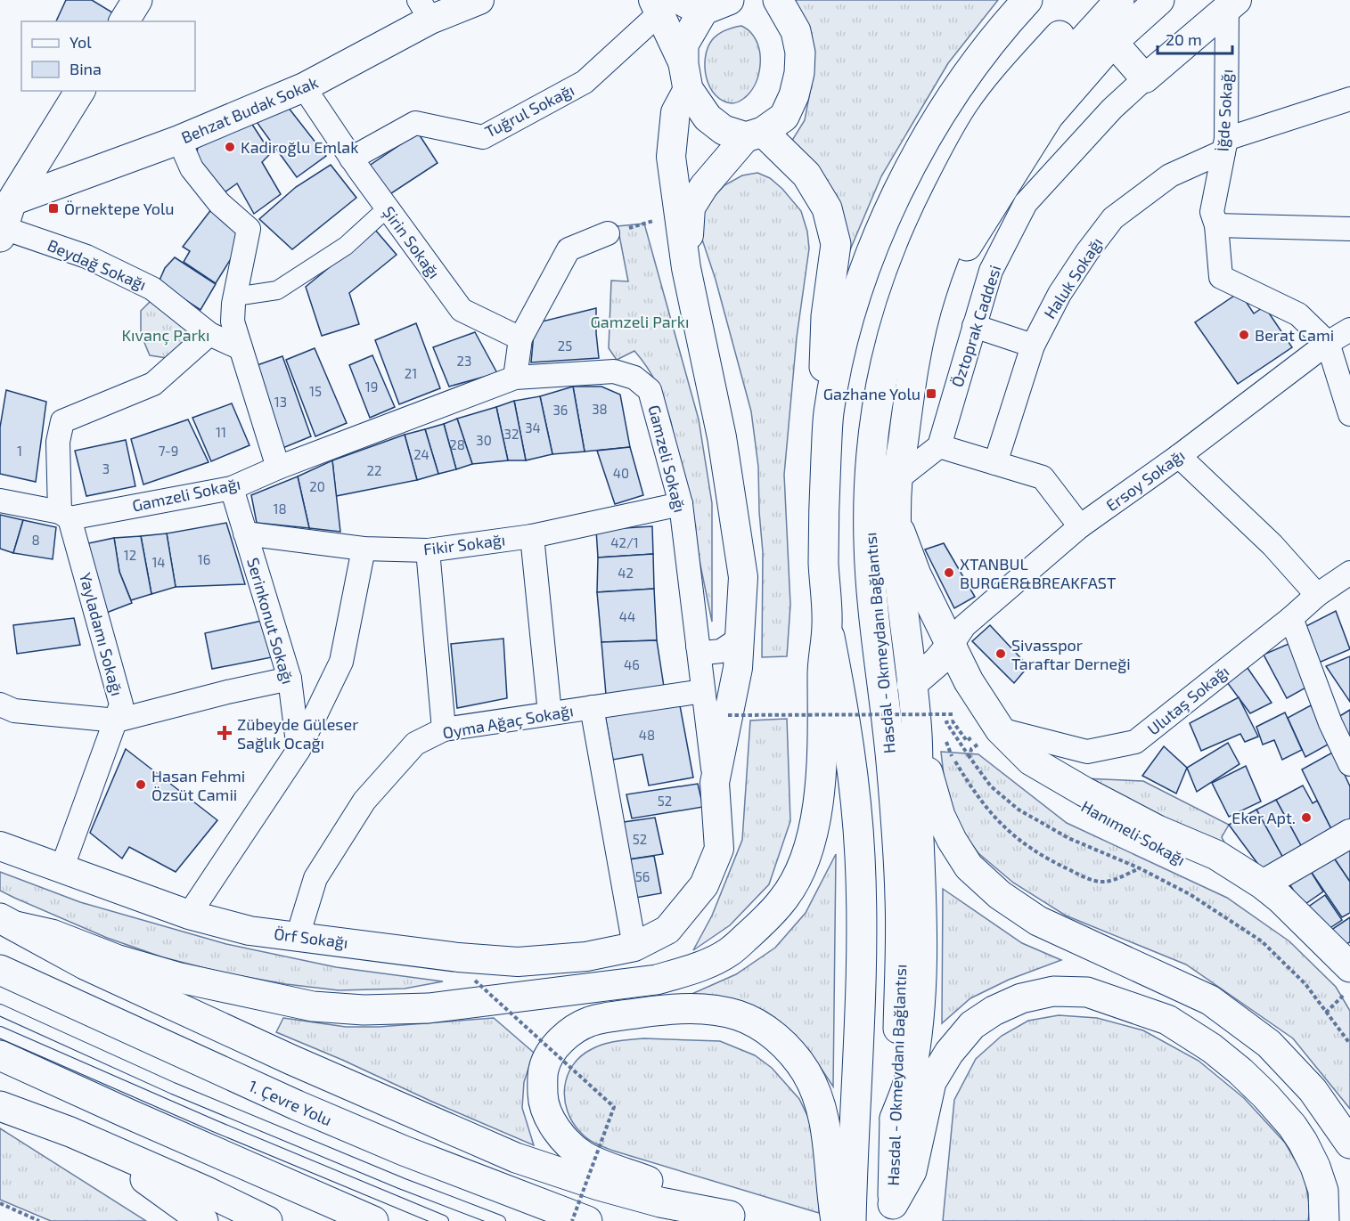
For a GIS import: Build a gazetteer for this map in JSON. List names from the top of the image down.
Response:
{
  "streets": {
    "main road": ["Hasdal - Okmeydanı Bağlantısı", "Hanımeli Sokağı", "1. Çevre Yolu"],
    "street": [
      "Behzat Budak Sokak",
      "Tuğrul Sokağı",
      "İğde Sokağı",
      "Şirin Sokağı",
      "Beydağ Sokağı",
      "Haluk Sokağı",
      "Öztoprak Caddesi",
      "Gamzeli Sokağı",
      "Ersoy Sokağı",
      "Fikir Sokağı",
      "Serinkonut Sokağı",
      "Yayladamı Sokağı",
      "Ulutaş Sokağı",
      "Oyma Ağaç Sokağı",
      "Örf Sokağı"
    ]
  },
  "crossings": [
    ["Behzat Budak Sokak", "Şirin Sokağı"],
    ["Behzat Budak Sokak", "Beydağ Sokağı"],
    ["Tuğrul Sokağı", "Şirin Sokağı"],
    ["İğde Sokağı", "Haluk Sokağı"],
    ["İğde Sokağı", "Öztoprak Caddesi"],
    ["İğde Sokağı", "Ersoy Sokağı"],
    ["Beydağ Sokağı", "Yayladamı Sokağı"],
    ["Gamzeli Sokağı", "Fikir Sokağı"],
    ["Gamzeli Sokağı", "Serinkonut Sokağı"],
    ["Gamzeli Sokağı", "Yayladamı Sokağı"],
    ["Gamzeli Sokağı", "Oyma Ağaç Sokağı"],
    ["Gamzeli Sokağı", "Örf Sokağı"],
    ["Ersoy Sokağı", "Hanımeli Sokağı"],
    ["Fikir Sokağı", "Serinkonut Sokağı"],
    ["Yayladamı Sokağı", "Örf Sokağı"],
    ["Ulutaş Sokağı", "Hanımeli Sokağı"],
    ["Oyma Ağaç Sokağı", "Örf Sokağı"]
  ],
  "parks": ["Gamzeli Parkı", "Kıvanç Parkı"],
  "places": {
    "other": [
      "Kadiroğlu Emlak",
      "Berat Cami",
      "XTANBUL BURGER&BREAKFAST",
      "Sivasspor Taraftar Derneği",
      "Hasan Fehmi Özsüt Camii",
      "Eker Apt."
    ],
    "transit": ["Örnektepe Yolu", "Gazhane Yolu"],
    "health": ["Zübeyde Güleser Sağlık Ocağı"]
  },
  "house_numbers": [
    "25",
    "23",
    "21",
    "19",
    "15",
    "13",
    "38",
    "36",
    "34",
    "11",
    "32",
    "30",
    "28",
    "1",
    "7-9",
    "24",
    "3",
    "22",
    "40",
    "20",
    "18",
    "8",
    "42/1",
    "12",
    "16",
    "14",
    "42",
    "44",
    "46",
    "48",
    "52",
    "52",
    "56"
  ],
  "legend": ["Yol", "Bina"],
  "scale_bar": "20 m"
}
